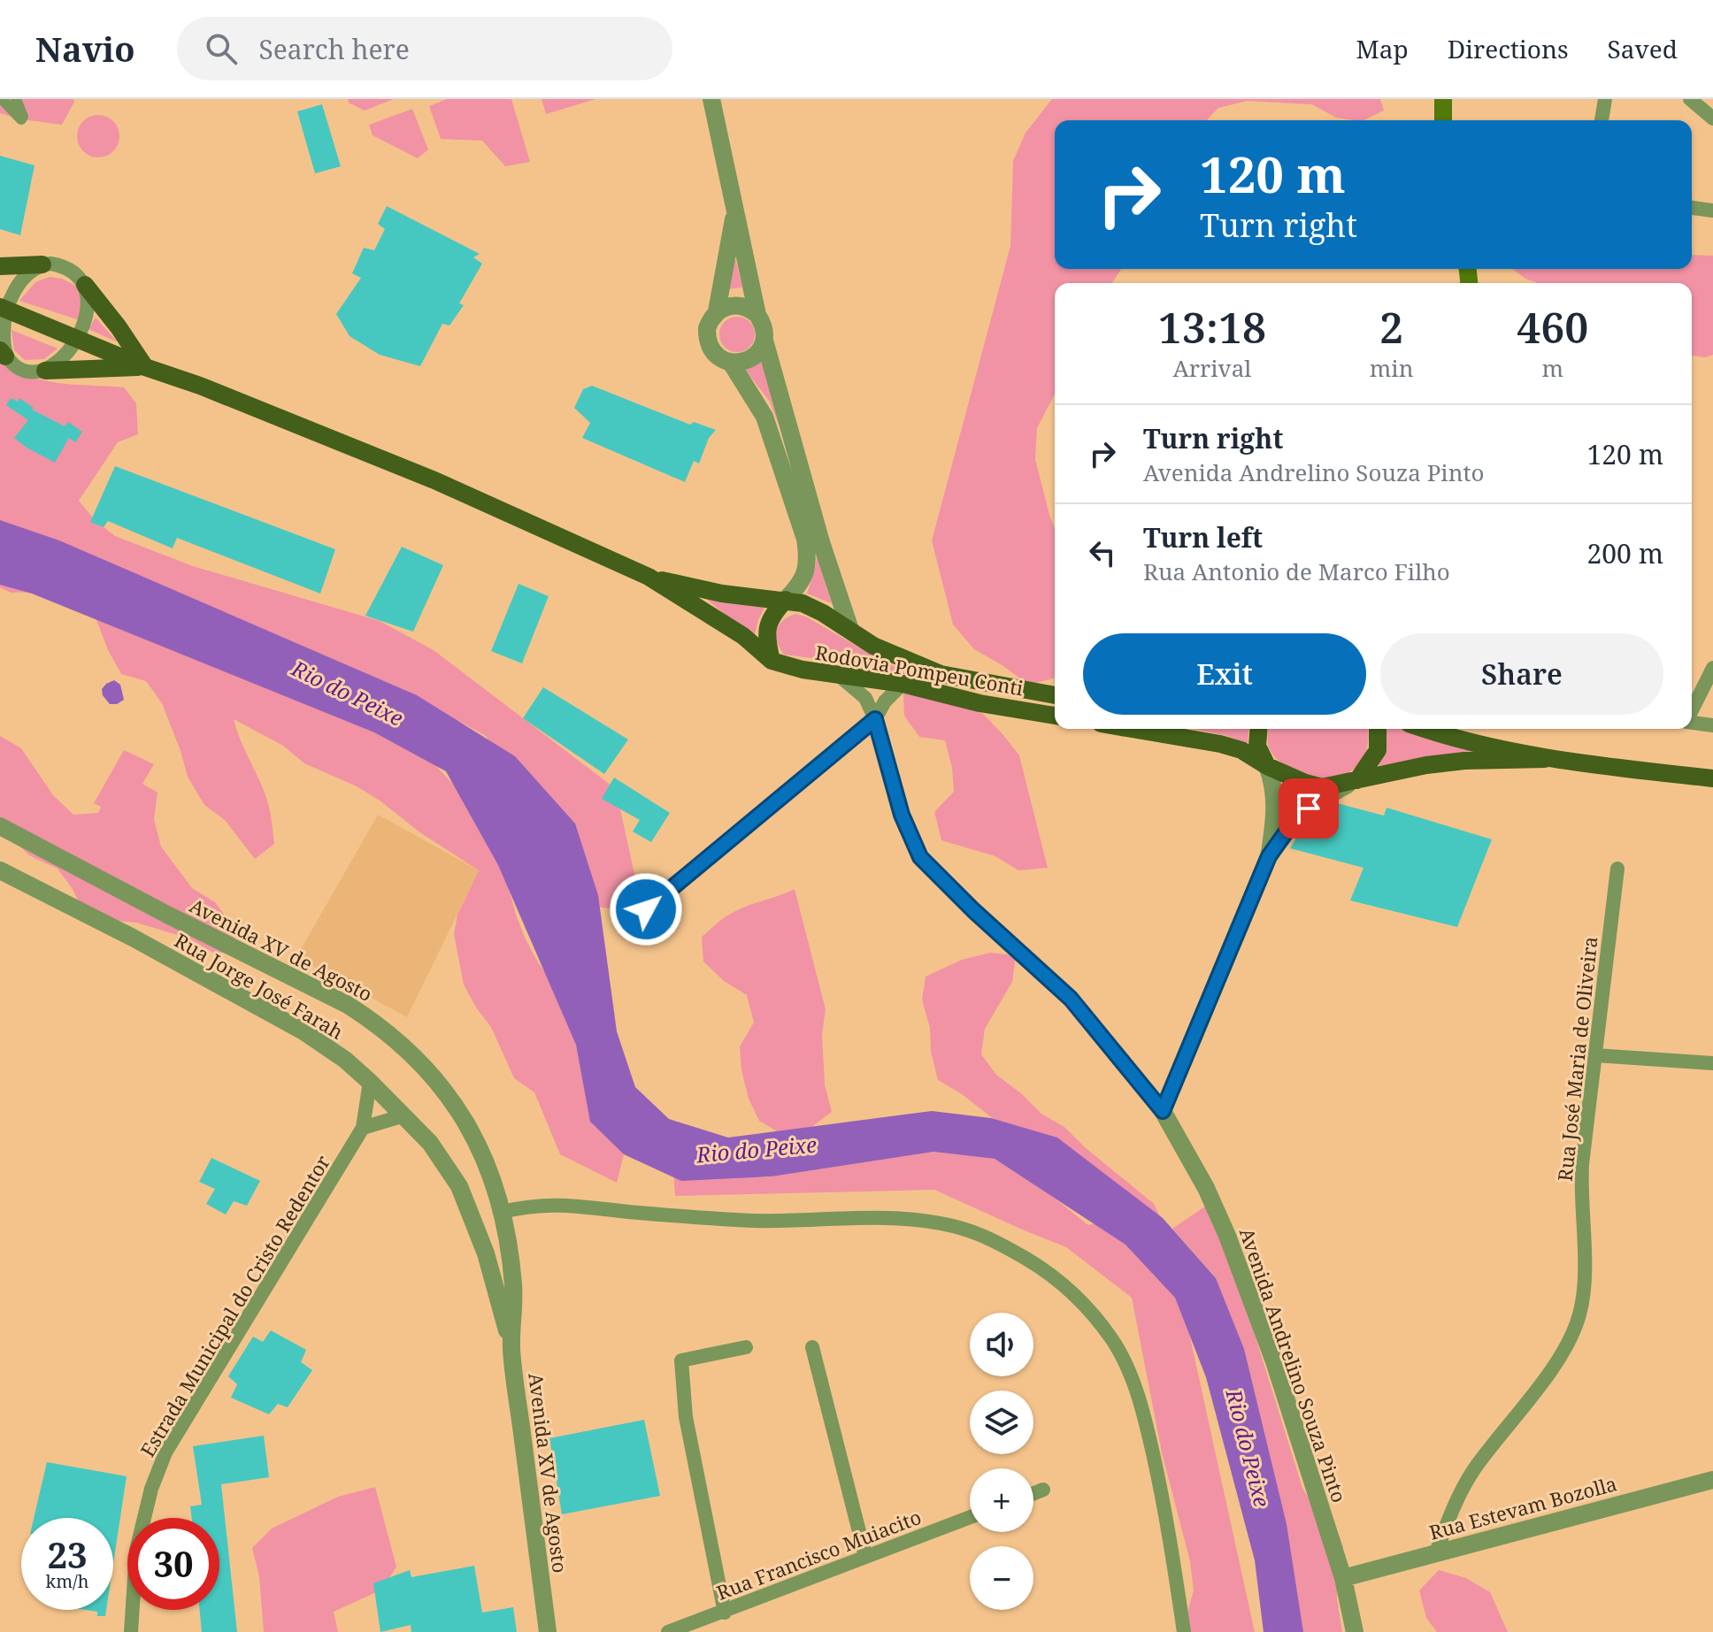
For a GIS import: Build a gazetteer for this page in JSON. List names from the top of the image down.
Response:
{
  "streets": {
    "main road": ["Rodovia Pompeu Conti"],
    "street": [
      "Avenida XV de Agosto",
      "Rua Jorge José Farah",
      "Rua José Maria de Oliveira",
      "Estrada Municipal do Cristo Redentor",
      "Avenida Andrelino Souza Pinto",
      "Rua Estevam Bozolla",
      "Rua Francisco Muiacito"
    ]
  },
  "crossings": [
    ["Rodovia Pompeu Conti", "Avenida Andrelino Souza Pinto"],
    ["Avenida XV de Agosto", "Rua Jorge José Farah"],
    ["Rua Jorge José Farah", "Estrada Municipal do Cristo Redentor"],
    ["Rua José Maria de Oliveira", "Rua Estevam Bozolla"],
    ["Avenida Andrelino Souza Pinto", "Rua Estevam Bozolla"]
  ],
  "water": ["Rio do Peixe"],
  "page": {
    "header": "Navio",
    "search": "Search here",
    "nav": ["Map", "Directions", "Saved"],
    "turn": ["120 m", "Turn right"],
    "eta": [
      "13:18",
      "Arrival",
      "2",
      "min",
      "460",
      "m"
    ],
    "list": [
      {
        "name": "Turn right",
        "note": "Avenida Andrelino Souza Pinto",
        "value": "120 m"
      },
      {
        "name": "Turn left",
        "note": "Rua Antonio de Marco Filho",
        "value": "200 m"
      }
    ],
    "buttons": ["Exit", "Share"],
    "map_buttons": ["+", "−"],
    "speed": "23 km/h",
    "limit": "30"
  }
}
